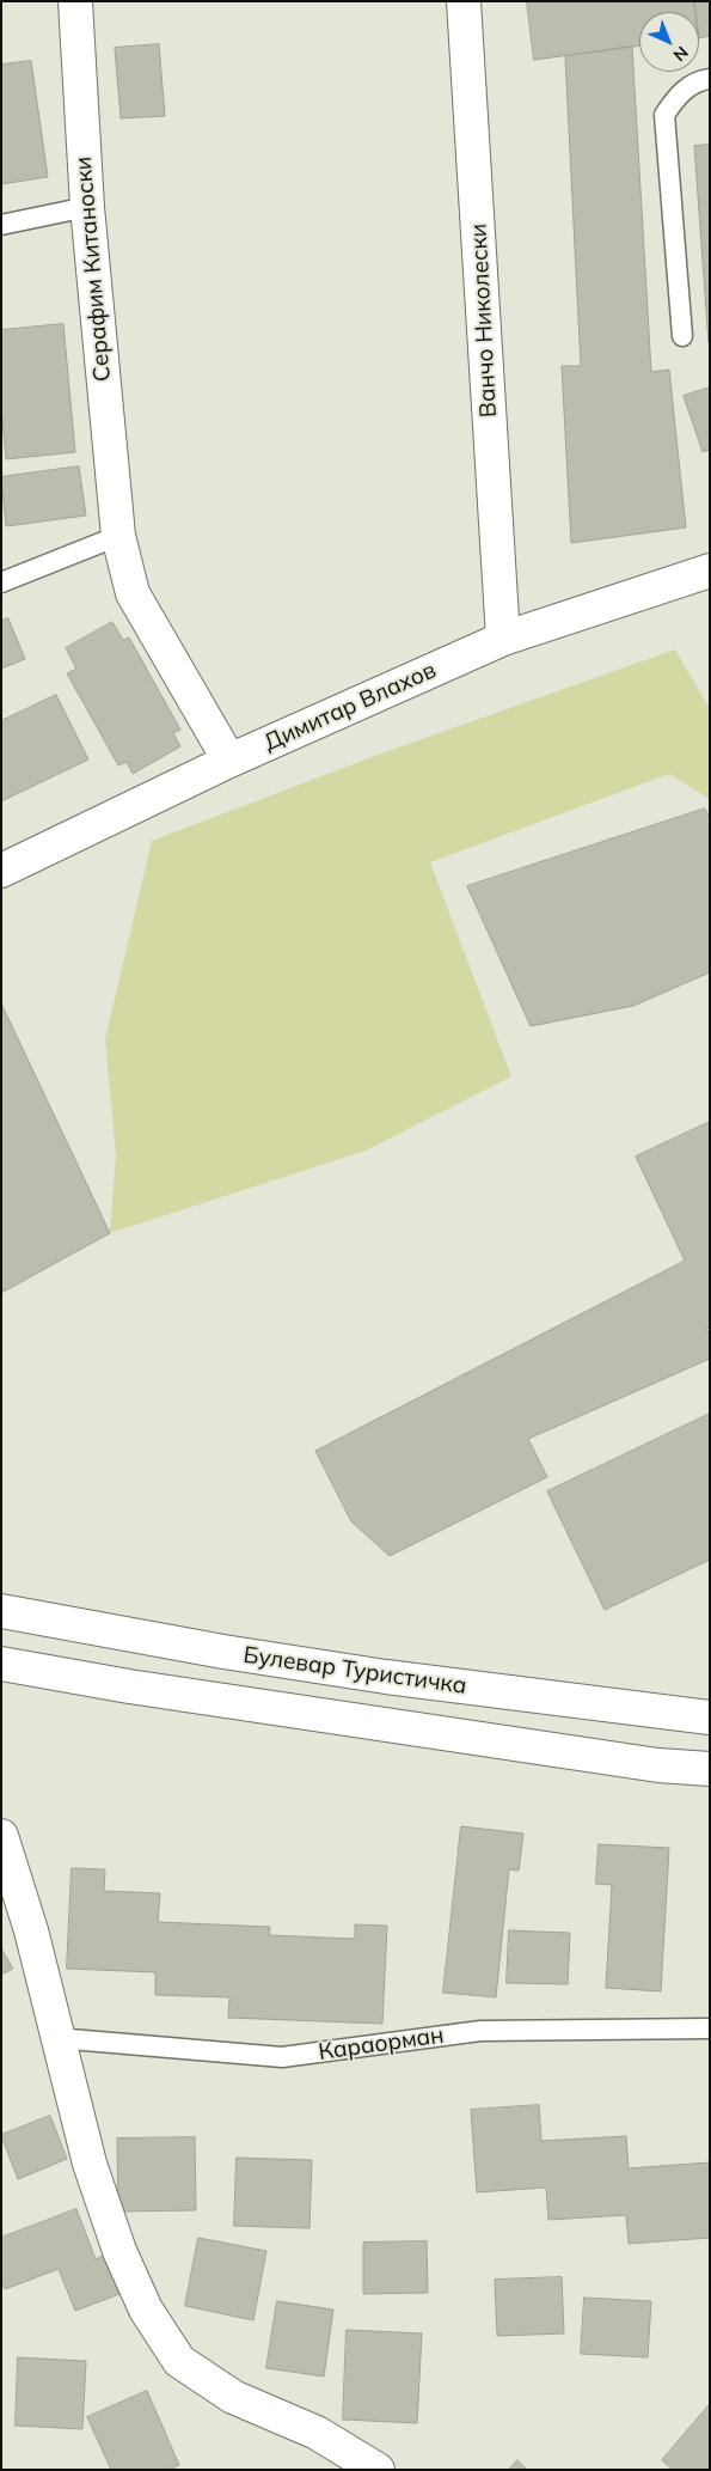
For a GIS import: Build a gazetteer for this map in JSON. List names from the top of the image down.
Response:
{
  "streets": {
    "street": [
      "Серафим Китаноски",
      "Ванчо Николески",
      "Димитар Влахов",
      "Булевар Туристичка"
    ],
    "lane": ["Караорман"]
  },
  "crossings": [
    ["Серафим Китаноски", "Димитар Влахов"],
    ["Ванчо Николески", "Димитар Влахов"]
  ],
  "north": "bottom right"
}
